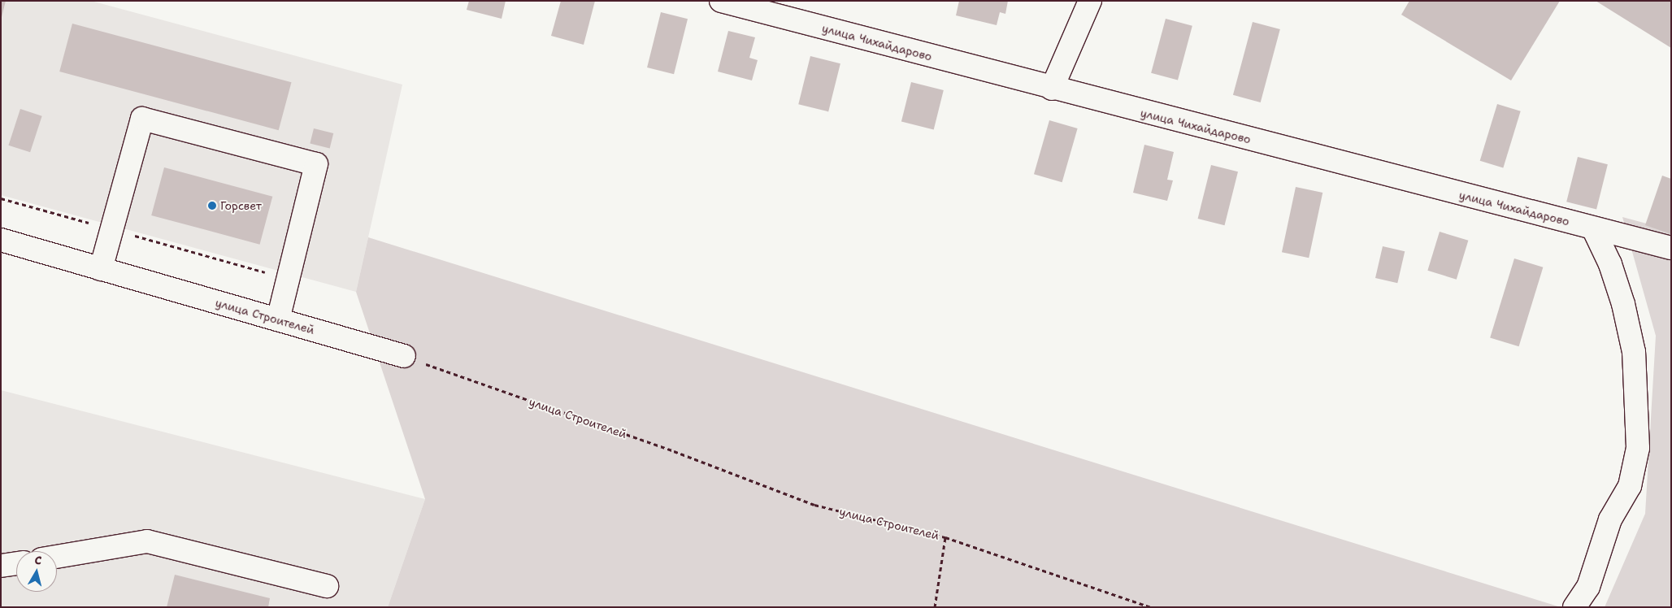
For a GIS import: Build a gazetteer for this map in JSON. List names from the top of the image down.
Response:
{
  "streets": {
    "street": ["улица Чихайдарово", "улица Строителей"]
  },
  "places": ["Горсвет"],
  "north": "top"
}
